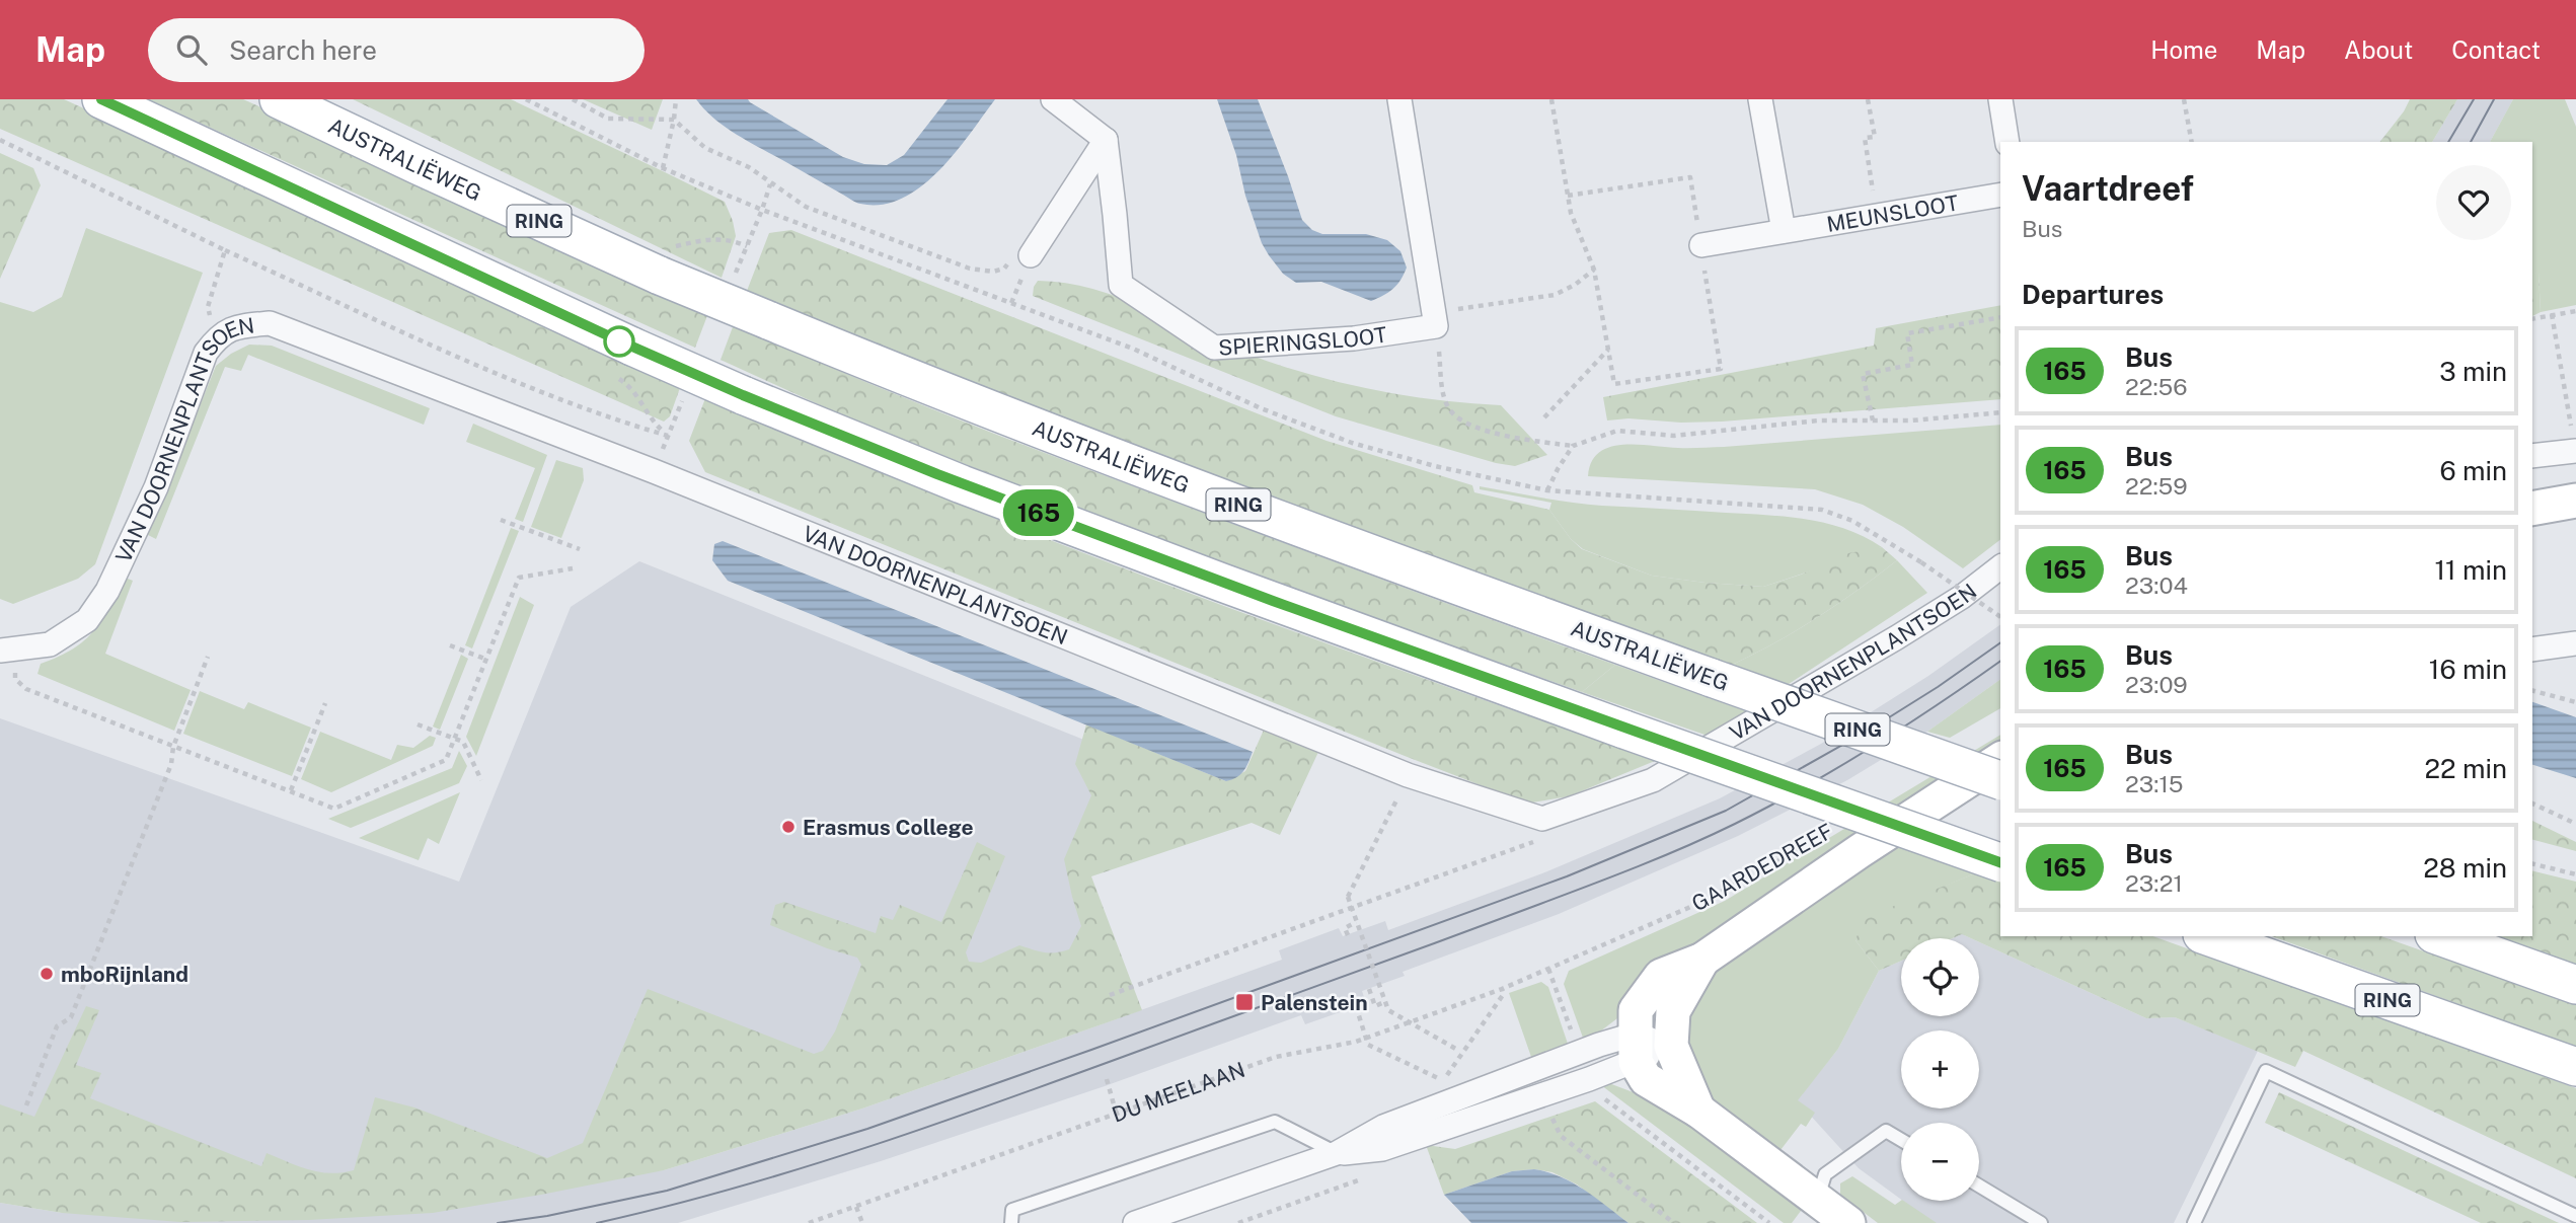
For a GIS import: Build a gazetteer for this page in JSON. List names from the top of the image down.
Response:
{
  "streets": {
    "main road": ["AUSTRALIËWEG", "RING"],
    "street": [
      "MEUNSLOOT",
      "SPIERINGSLOOT",
      "VAN DOORNENPLANTSOEN",
      "GAARDEDREEF"
    ],
    "path": ["DU MEELAAN"]
  },
  "crossings": [
    ["GAARDEDREEF", "DU MEELAAN"]
  ],
  "places": {
    "other": ["Erasmus College", "mboRijnland"],
    "transit": ["Palenstein"]
  },
  "lines": ["bus line 165"],
  "page": {
    "header": "Map",
    "search": "Search here",
    "nav": [
      "Home",
      "Map",
      "About",
      "Contact"
    ],
    "on_map": "165",
    "heading": [
      ["Vaartdreef", "Bus"],
      "Departures"
    ],
    "list": [
      {
        "mark": "165",
        "name": "Bus",
        "note": "22:56",
        "value": "3 min"
      },
      {
        "mark": "165",
        "name": "Bus",
        "note": "22:59",
        "value": "6 min"
      },
      {
        "mark": "165",
        "name": "Bus",
        "note": "23:04",
        "value": "11 min"
      },
      {
        "mark": "165",
        "name": "Bus",
        "note": "23:09",
        "value": "16 min"
      },
      {
        "mark": "165",
        "name": "Bus",
        "note": "23:15",
        "value": "22 min"
      },
      {
        "mark": "165",
        "name": "Bus",
        "note": "23:21",
        "value": "28 min"
      }
    ],
    "map_buttons": ["+", "−"]
  }
}
